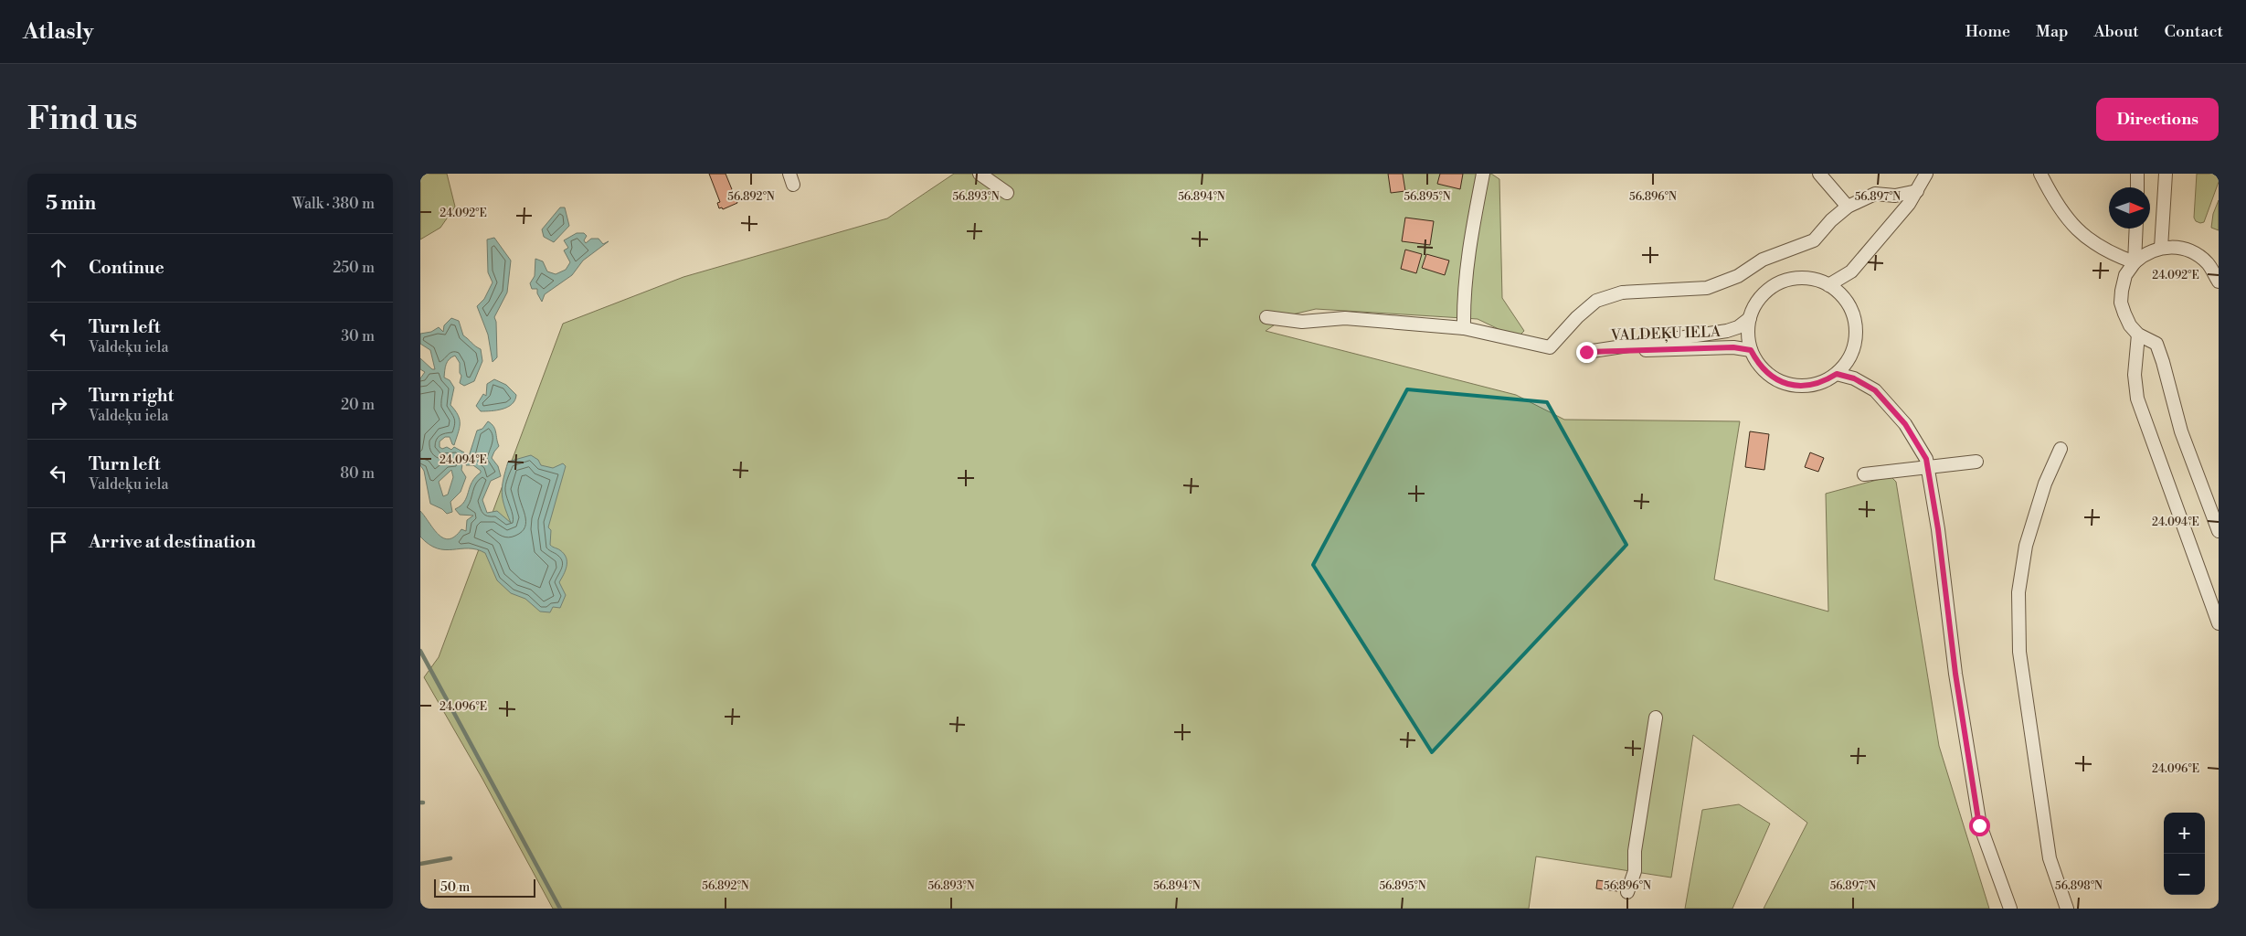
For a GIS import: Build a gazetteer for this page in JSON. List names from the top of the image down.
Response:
{
  "streets": {
    "street": ["VALDEĶU IELA"]
  },
  "scale_bar": "50 m",
  "north": "right",
  "page": {
    "header": "Atlasly",
    "nav": [
      "Home",
      "Map",
      "About",
      "Contact"
    ],
    "buttons": "Directions",
    "title": "Find us",
    "heading": ["5 min", "Walk · 380 m"],
    "list": [
      ["Continue", "250 m"],
      ["Turn left", "Valdeķu iela", "30 m"],
      ["Turn right", "Valdeķu iela", "20 m"],
      ["Turn left", "Valdeķu iela", "80 m"],
      "Arrive at destination"
    ],
    "map_buttons": ["+", "−"],
    "scale": "50 m"
  },
  "coordinates": [
    "56.892°N",
    "56.893°N",
    "56.894°N",
    "56.895°N",
    "56.896°N",
    "56.897°N",
    "24.092°E",
    "24.094°E",
    "24.096°E",
    "56.898°N"
  ]
}
